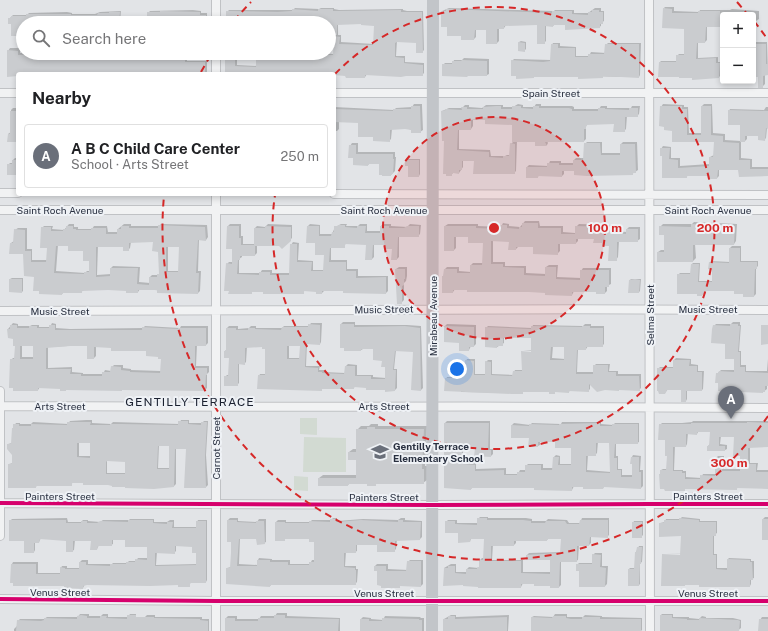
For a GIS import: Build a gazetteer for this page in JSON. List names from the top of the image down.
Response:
{
  "streets": {
    "street": [
      "Spain Street",
      "Saint Roch Avenue",
      "Music Street",
      "Selma Street",
      "Mirabeau Avenue",
      "Arts Street",
      "Carnot Street",
      "Painters Street",
      "Venus Street"
    ]
  },
  "crossings": [
    ["Spain Street", "Selma Street"],
    ["Spain Street", "Mirabeau Avenue"],
    ["Saint Roch Avenue", "Selma Street"],
    ["Saint Roch Avenue", "Mirabeau Avenue"],
    ["Saint Roch Avenue", "Carnot Street"],
    ["Music Street", "Selma Street"],
    ["Music Street", "Mirabeau Avenue"],
    ["Music Street", "Carnot Street"],
    ["Selma Street", "Arts Street"],
    ["Selma Street", "Painters Street"],
    ["Selma Street", "Venus Street"],
    ["Mirabeau Avenue", "Arts Street"],
    ["Mirabeau Avenue", "Painters Street"],
    ["Mirabeau Avenue", "Venus Street"],
    ["Arts Street", "Carnot Street"],
    ["Carnot Street", "Painters Street"],
    ["Carnot Street", "Venus Street"]
  ],
  "districts": ["GENTILLY TERRACE"],
  "places": {
    "school or university": ["Gentilly Terrace Elementary School"]
  },
  "page": {
    "map_buttons": ["+", "−"],
    "search": "Search here",
    "heading": "Nearby",
    "list": [
      {
        "mark": "A",
        "name": "A B C Child Care Center",
        "note": "School · Arts Street",
        "value": "250 m"
      }
    ],
    "pins": "A"
  },
  "rings": ["100 m", "200 m", "300 m"]
}
